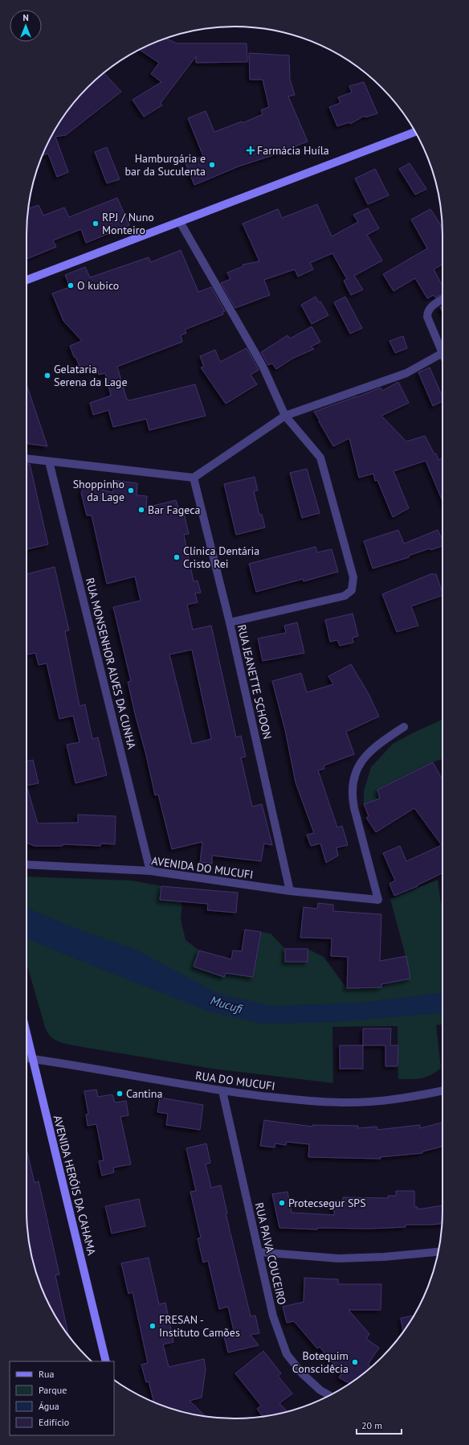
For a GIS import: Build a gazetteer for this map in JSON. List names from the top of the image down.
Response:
{
  "streets": {
    "street": [
      "RUA MONSENHOR ALVES DA CUNHA",
      "RUA JEANETTE SCHOON",
      "AVENIDA DO MUCUFI",
      "RUA DO MUCUFI",
      "AVENIDA HERÓIS DA CAHAMA",
      "RUA PAIVA COUCEIRO"
    ]
  },
  "crossings": [
    ["RUA MONSENHOR ALVES DA CUNHA", "AVENIDA DO MUCUFI"],
    ["RUA JEANETTE SCHOON", "AVENIDA DO MUCUFI"],
    ["RUA DO MUCUFI", "AVENIDA HERÓIS DA CAHAMA"],
    ["RUA DO MUCUFI", "RUA PAIVA COUCEIRO"]
  ],
  "water": ["Mucufi"],
  "places": {
    "health": ["Farmácia Huíla"],
    "other": [
      "Hamburgária e bar da Suculenta",
      "RPJ / Nuno Monteiro",
      "O kubico",
      "Gelataria Serena da Lage",
      "Shoppinho da Lage",
      "Bar Fageca",
      "Clínica Dentária Cristo Rei",
      "Cantina",
      "Protecsegur SPS",
      "FRESAN - Instituto Camões",
      "Botequim Conscidêcia"
    ]
  },
  "legend": [
    "Rua",
    "Parque",
    "Água",
    "Edifício"
  ],
  "scale_bar": "20 m",
  "north": "top"
}
